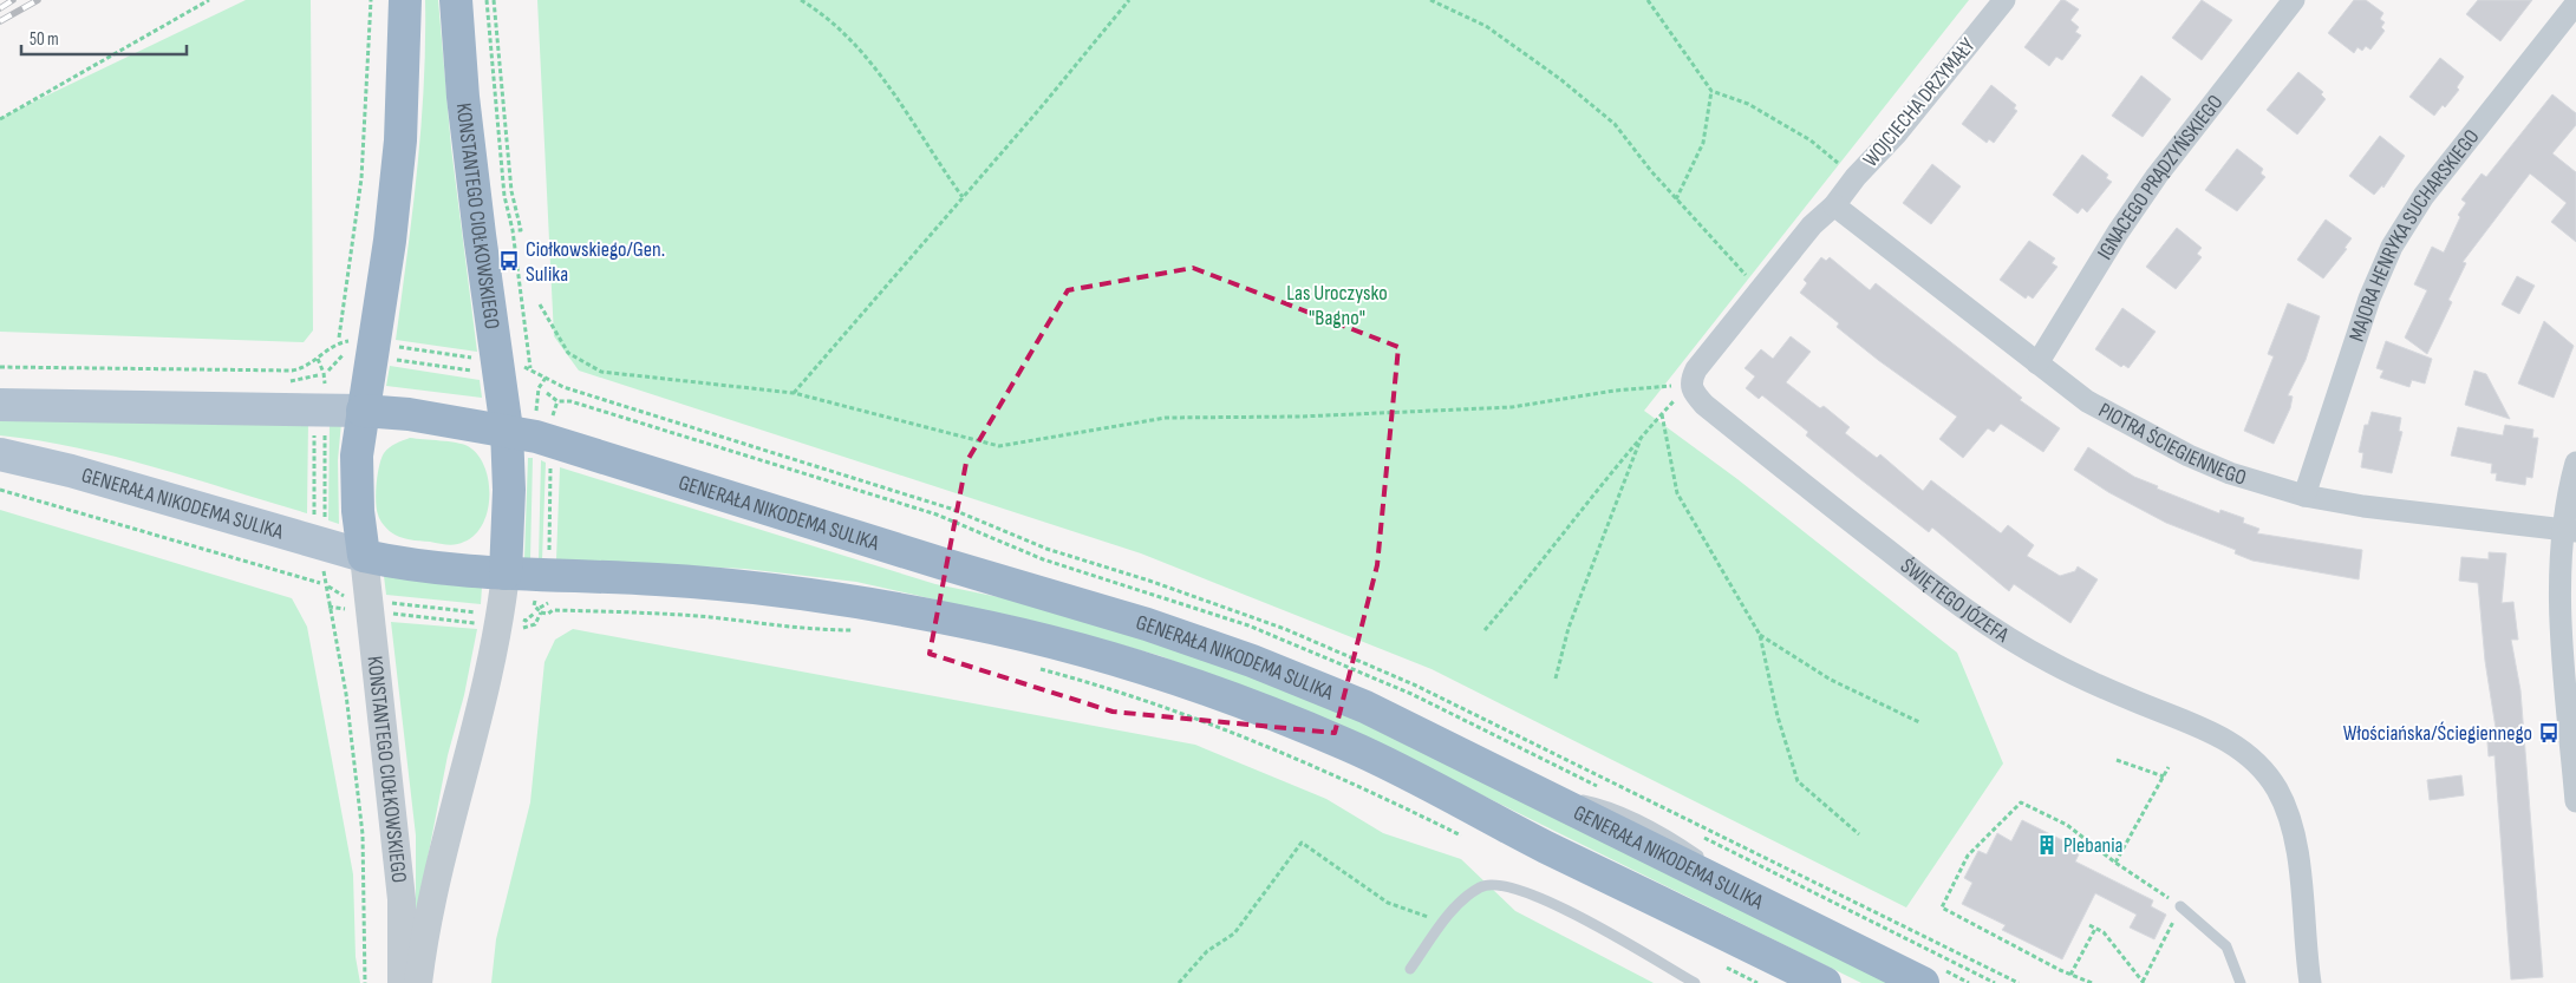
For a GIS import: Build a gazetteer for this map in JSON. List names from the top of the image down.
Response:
{
  "streets": {
    "highway": ["KONSTANTEGO CIOŁKOWSKIEGO", "GENERAŁA NIKODEMA SULIKA"],
    "street": [
      "WOJCIECHA DRZYMAŁY",
      "IGNACEGO PRĄDZYŃSKIEGO",
      "MAJORA HENRYKA SUCHARSKIEGO",
      "PIOTRA ŚCIEGIENNEGO",
      "ŚWIĘTEGO JÓZEFA"
    ]
  },
  "crossings": [
    ["WOJCIECHA DRZYMAŁY", "PIOTRA ŚCIEGIENNEGO"],
    ["IGNACEGO PRĄDZYŃSKIEGO", "PIOTRA ŚCIEGIENNEGO"],
    ["KONSTANTEGO CIOŁKOWSKIEGO", "GENERAŁA NIKODEMA SULIKA"],
    ["MAJORA HENRYKA SUCHARSKIEGO", "PIOTRA ŚCIEGIENNEGO"]
  ],
  "parks": ["Las Uroczysko \"Bagno\""],
  "places": {
    "bus stop": ["Ciołkowskiego/Gen. Sulika", "Włościańska/Ściegiennego"],
    "building": ["Plebania"]
  },
  "scale_bar": "50 m"
}
